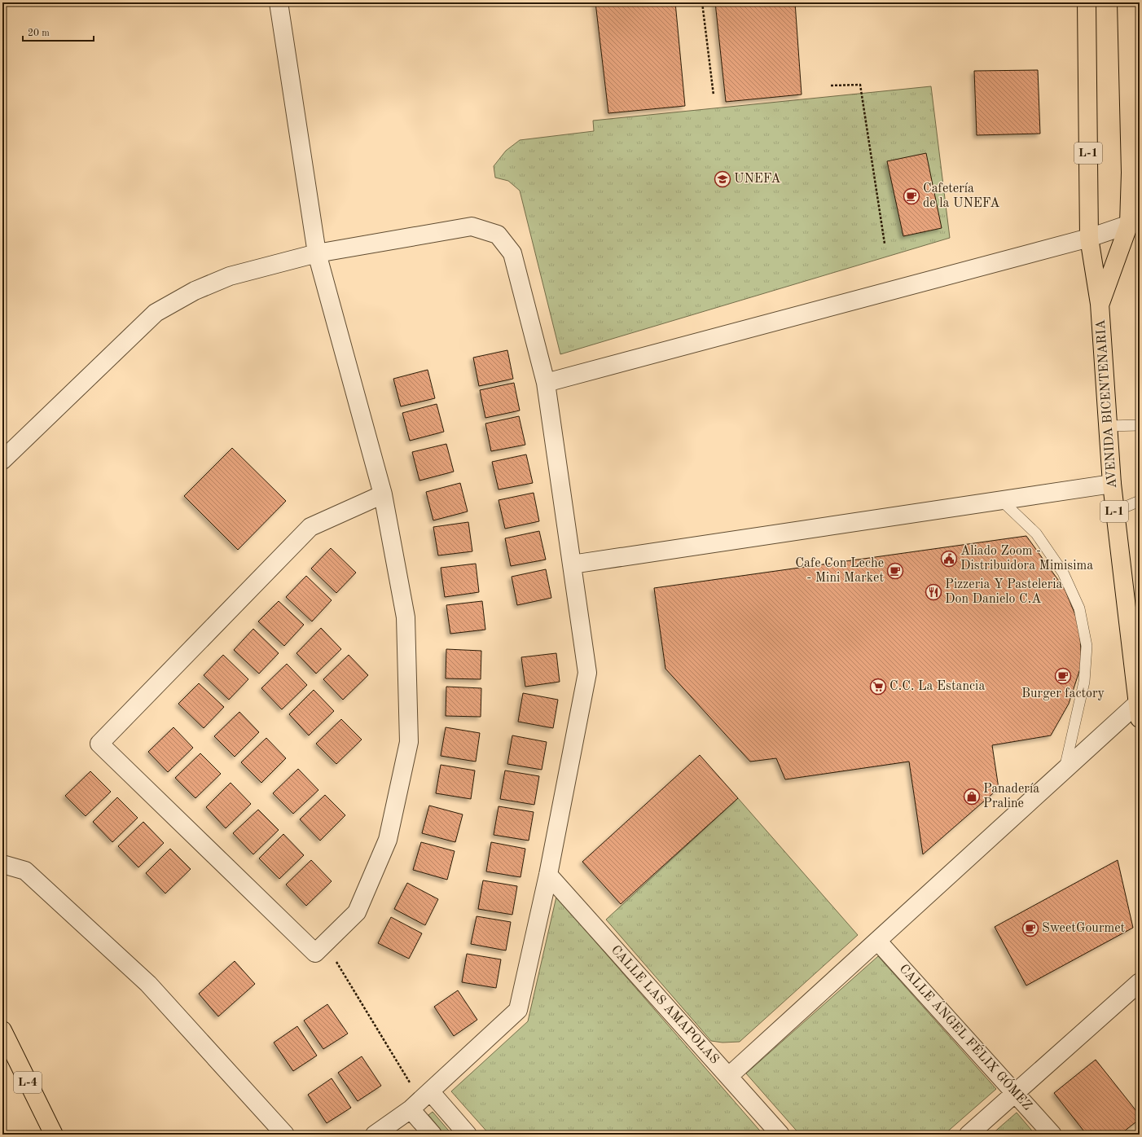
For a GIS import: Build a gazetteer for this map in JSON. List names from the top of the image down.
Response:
{
  "streets": {
    "main road": ["L-1", "AVENIDA BICENTENARIA", "L-4"],
    "street": ["CALLE LAS AMAPOLAS", "CALLE ÁNGEL FÉLIX GÓMEZ"]
  },
  "places": {
    "school or university": ["UNEFA"],
    "cafe": [
      "Cafetería de la UNEFA",
      "Cafe Con Leche - Mini Market",
      "Burger factory",
      "SweetGourmet"
    ],
    "public building": ["Aliado Zoom - Distribuidora Mimisima"],
    "restaurant": ["Pizzeria Y Pasteleria Don Danielo C.A"],
    "supermarket": ["C.C. La Estancia"],
    "shop": ["Panadería Praline"]
  },
  "scale_bar": "20 m"
}
